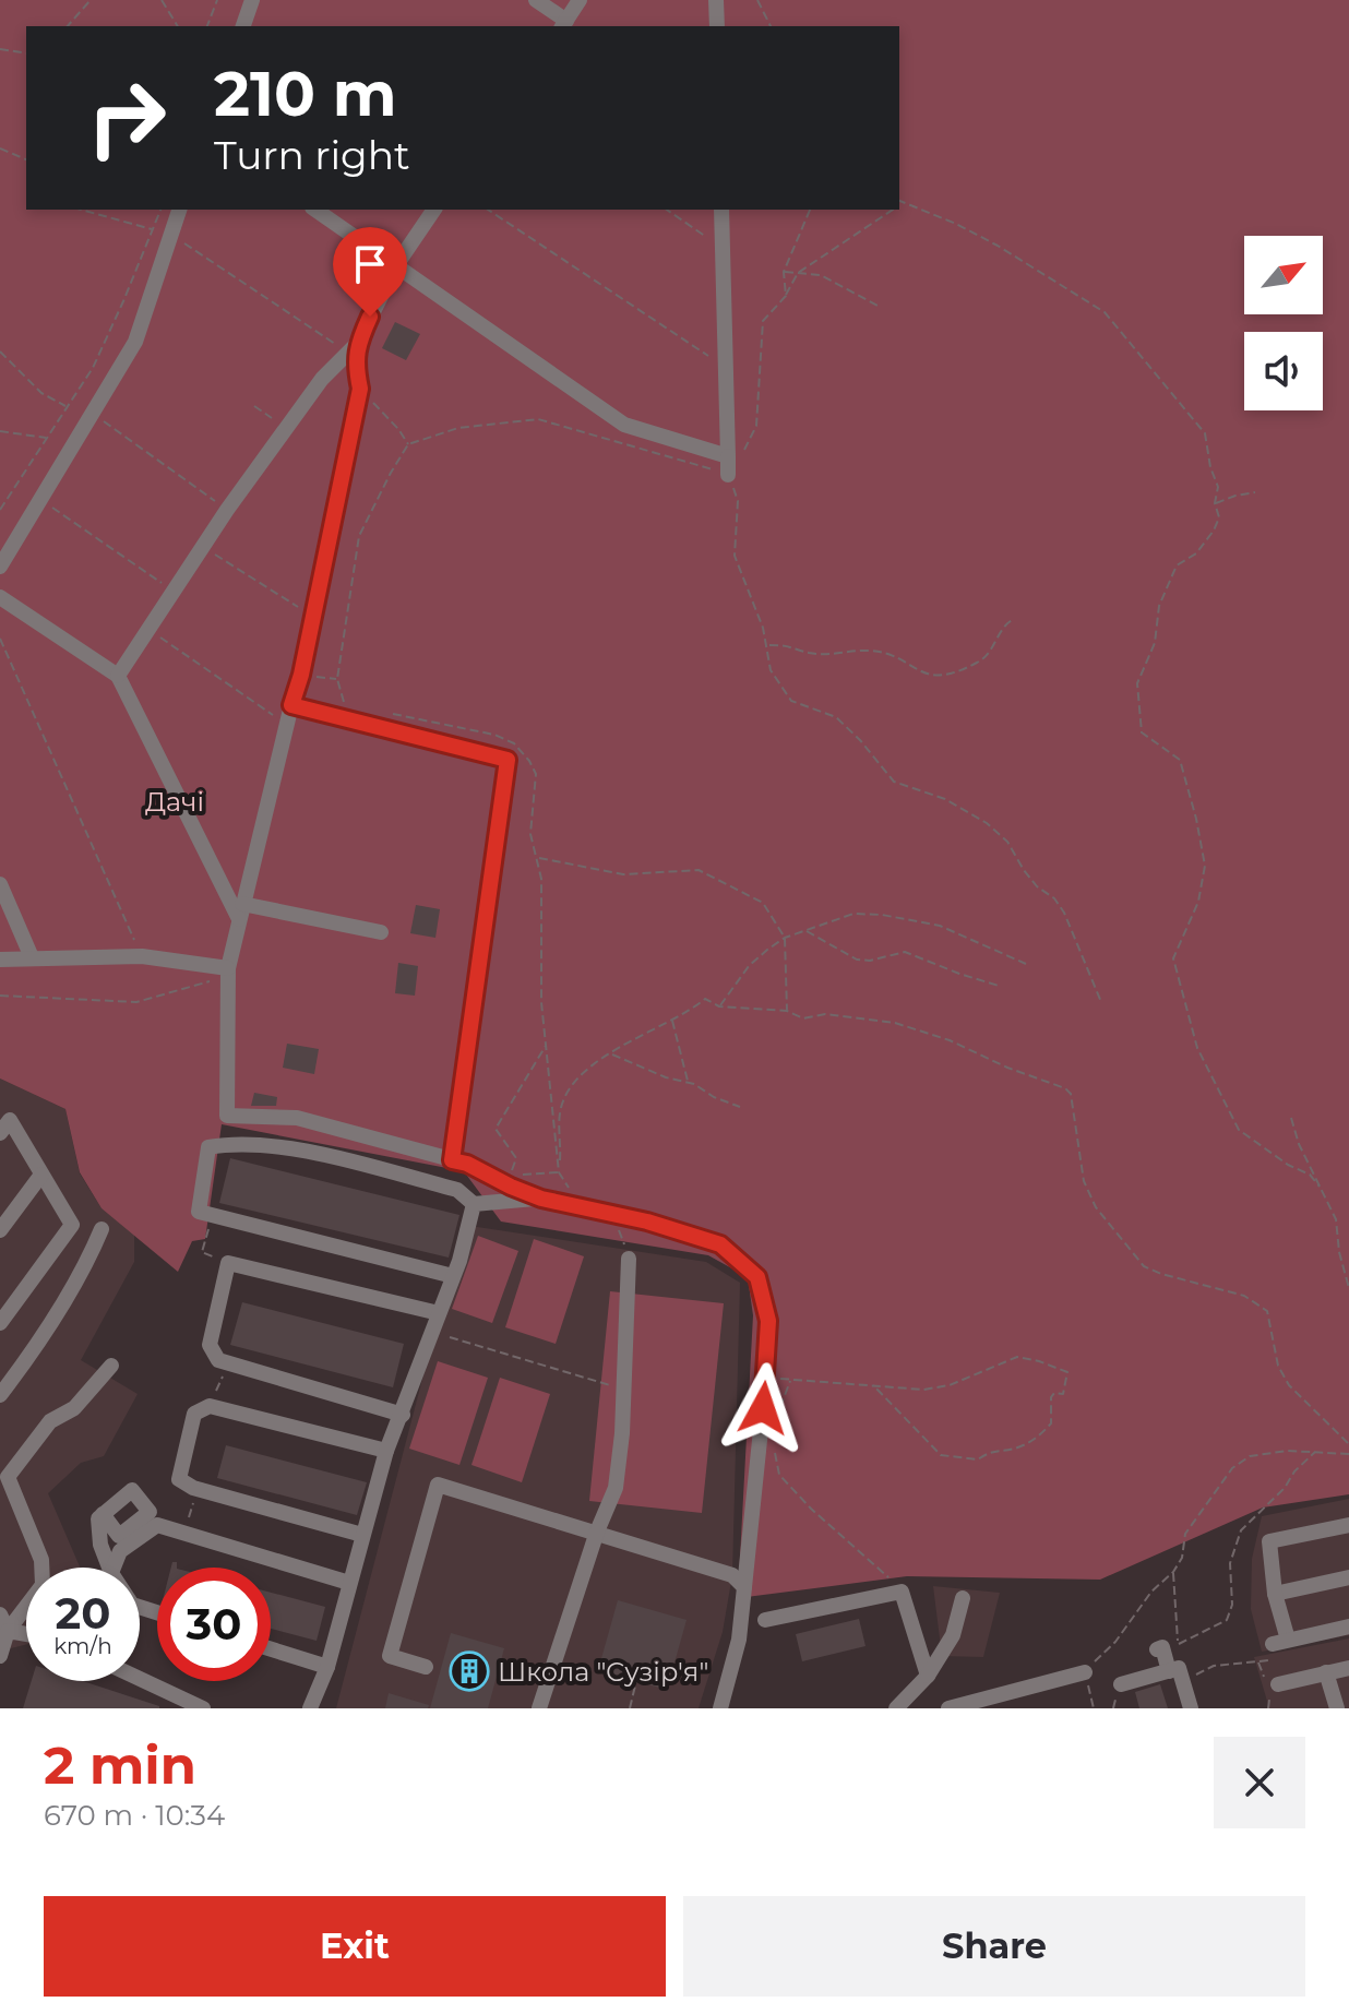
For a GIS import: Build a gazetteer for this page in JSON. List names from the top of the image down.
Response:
{
  "parks": ["Дачі"],
  "places": {
    "building": ["Школа \"Сузір'я\""]
  },
  "north": "top right",
  "page": {
    "turn": ["210 m", "Turn right"],
    "speed": "20 km/h",
    "limit": "30",
    "heading": ["2 min", "670 m · 10:34"],
    "buttons": ["Exit", "Share"]
  }
}
